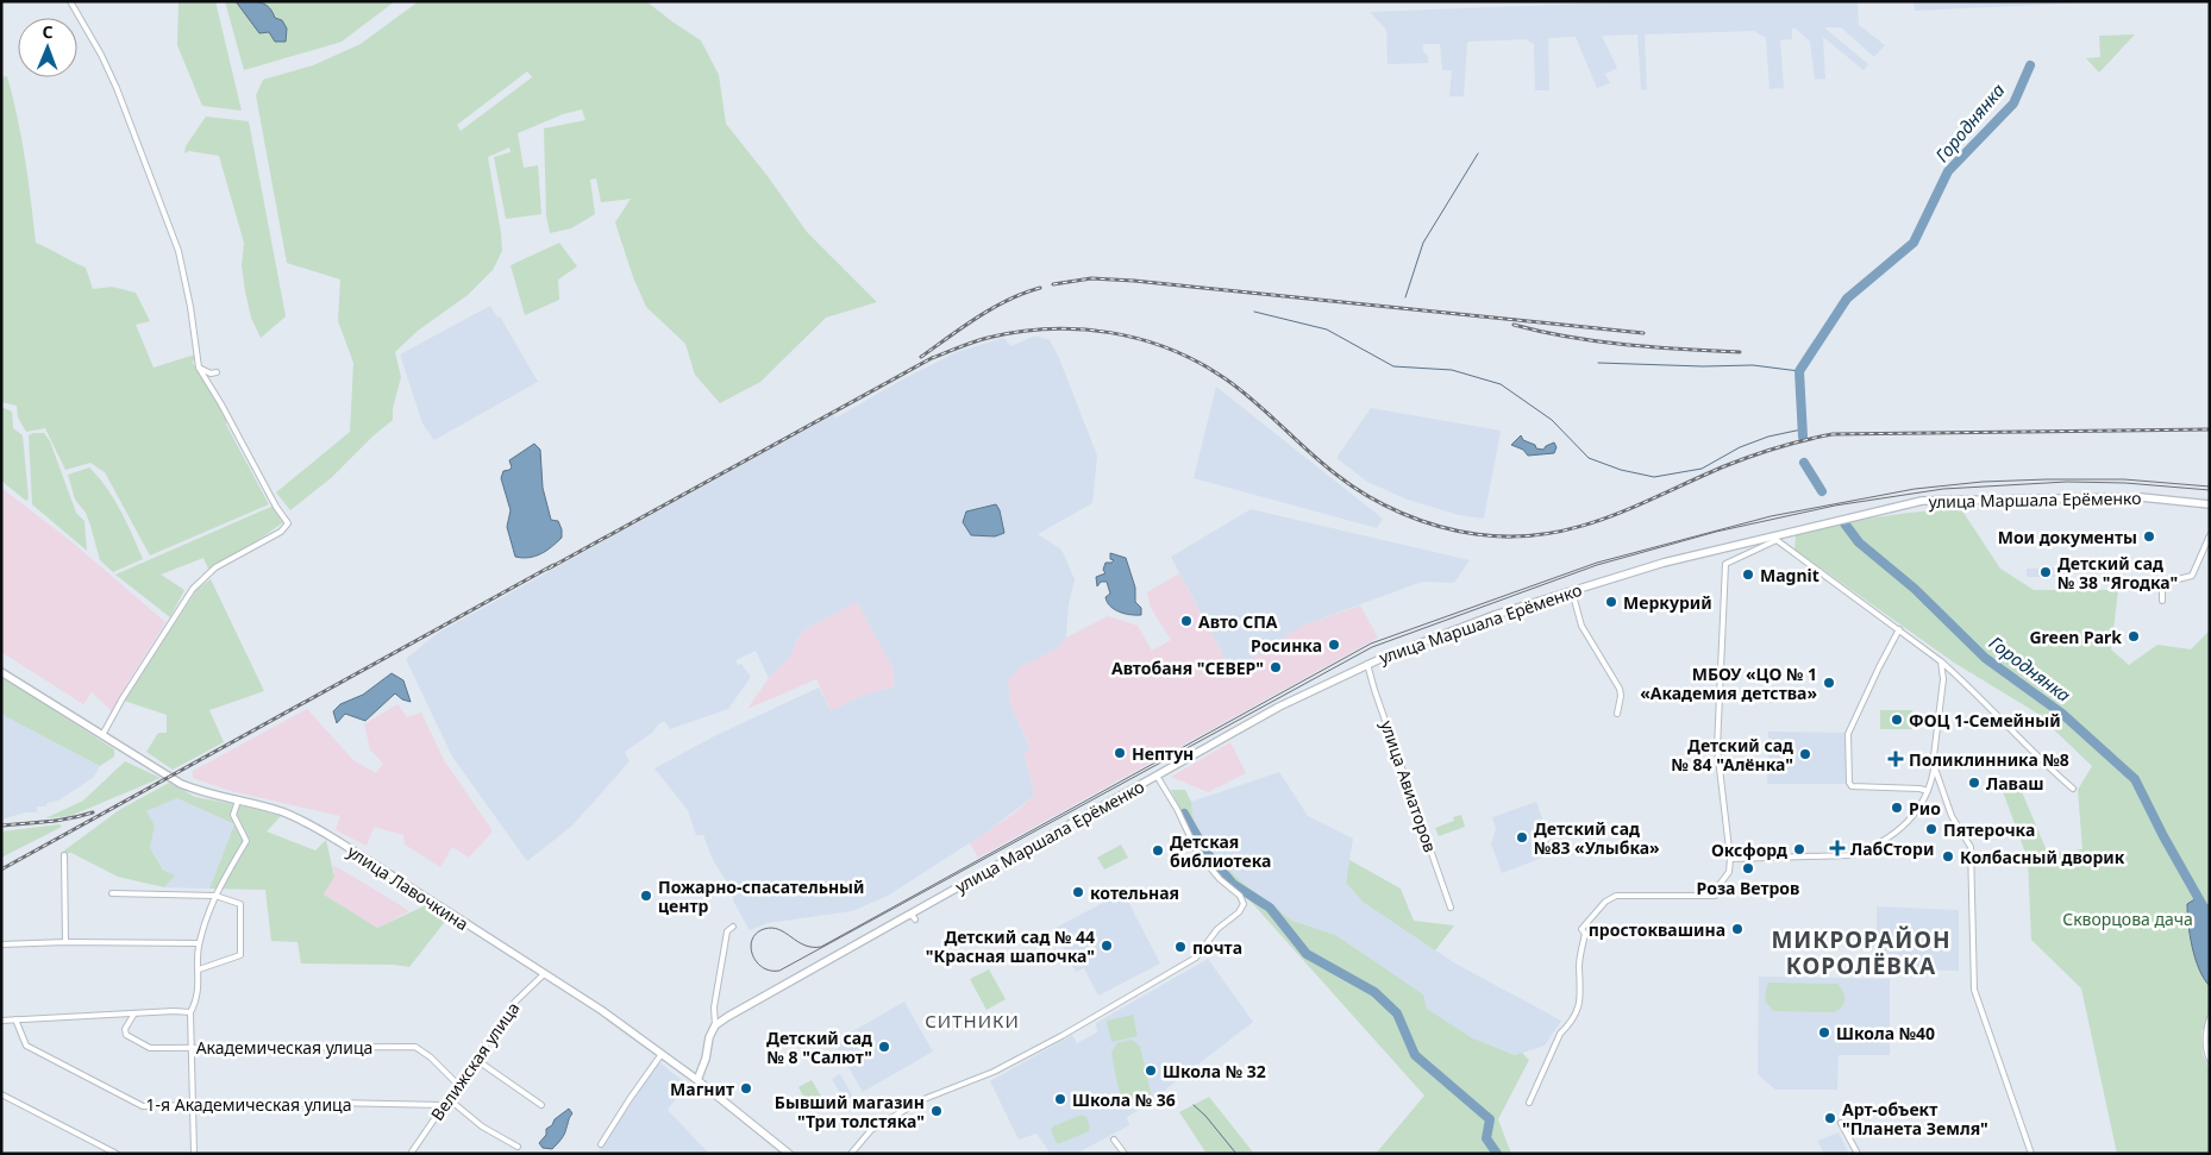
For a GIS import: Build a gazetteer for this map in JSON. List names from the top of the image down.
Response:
{
  "streets": {
    "main road": ["улица Маршала Ерёменко", "улица Лавочкина"],
    "street": [
      "улица Авиаторов",
      "Академическая улица",
      "Велижская улица",
      "1-я Академическая улица"
    ]
  },
  "crossings": [
    ["улица Маршала Ерёменко", "улица Авиаторов"],
    ["улица Лавочкина", "Велижская улица"],
    ["Академическая улица", "Велижская улица"],
    ["Велижская улица", "1-я Академическая улица"]
  ],
  "districts": ["МИКРОРАЙОН КОРОЛЁВКА", "СИТНИКИ"],
  "water": ["Городнянка"],
  "parks": ["Скворцова дача"],
  "places": {
    "other": [
      "Мои документы",
      "Детский сад № 38 \"Ягодка\"",
      "Magnit",
      "Меркурий",
      "Авто СПА",
      "Green Park",
      "Росинка",
      "Автобаня \"СЕВЕР\"",
      "МБОУ «ЦО № 1 «Академия детства»",
      "ФОЦ 1-Семейный",
      "Нептун",
      "Детский сад № 84 \"Алёнка\"",
      "Лаваш",
      "Рио",
      "Пятерочка",
      "Детский сад №83 «Улыбка»",
      "Оксфорд",
      "Детская библиотека",
      "Колбасный дворик",
      "Роза Ветров",
      "котельная",
      "Пожарно-спасательный центр",
      "простоквашина",
      "Детский сад № 44 \"Красная шапочка\"",
      "почта",
      "Школа №40",
      "Детский сад № 8 \"Салют\"",
      "Школа № 32",
      "Магнит",
      "Школа № 36",
      "Бывший магазин \"Три толстяка\"",
      "Арт-объект \"Планета Земля\""
    ],
    "health": ["Поликлинника №8", "ЛабСтори"]
  },
  "north": "top"
}
